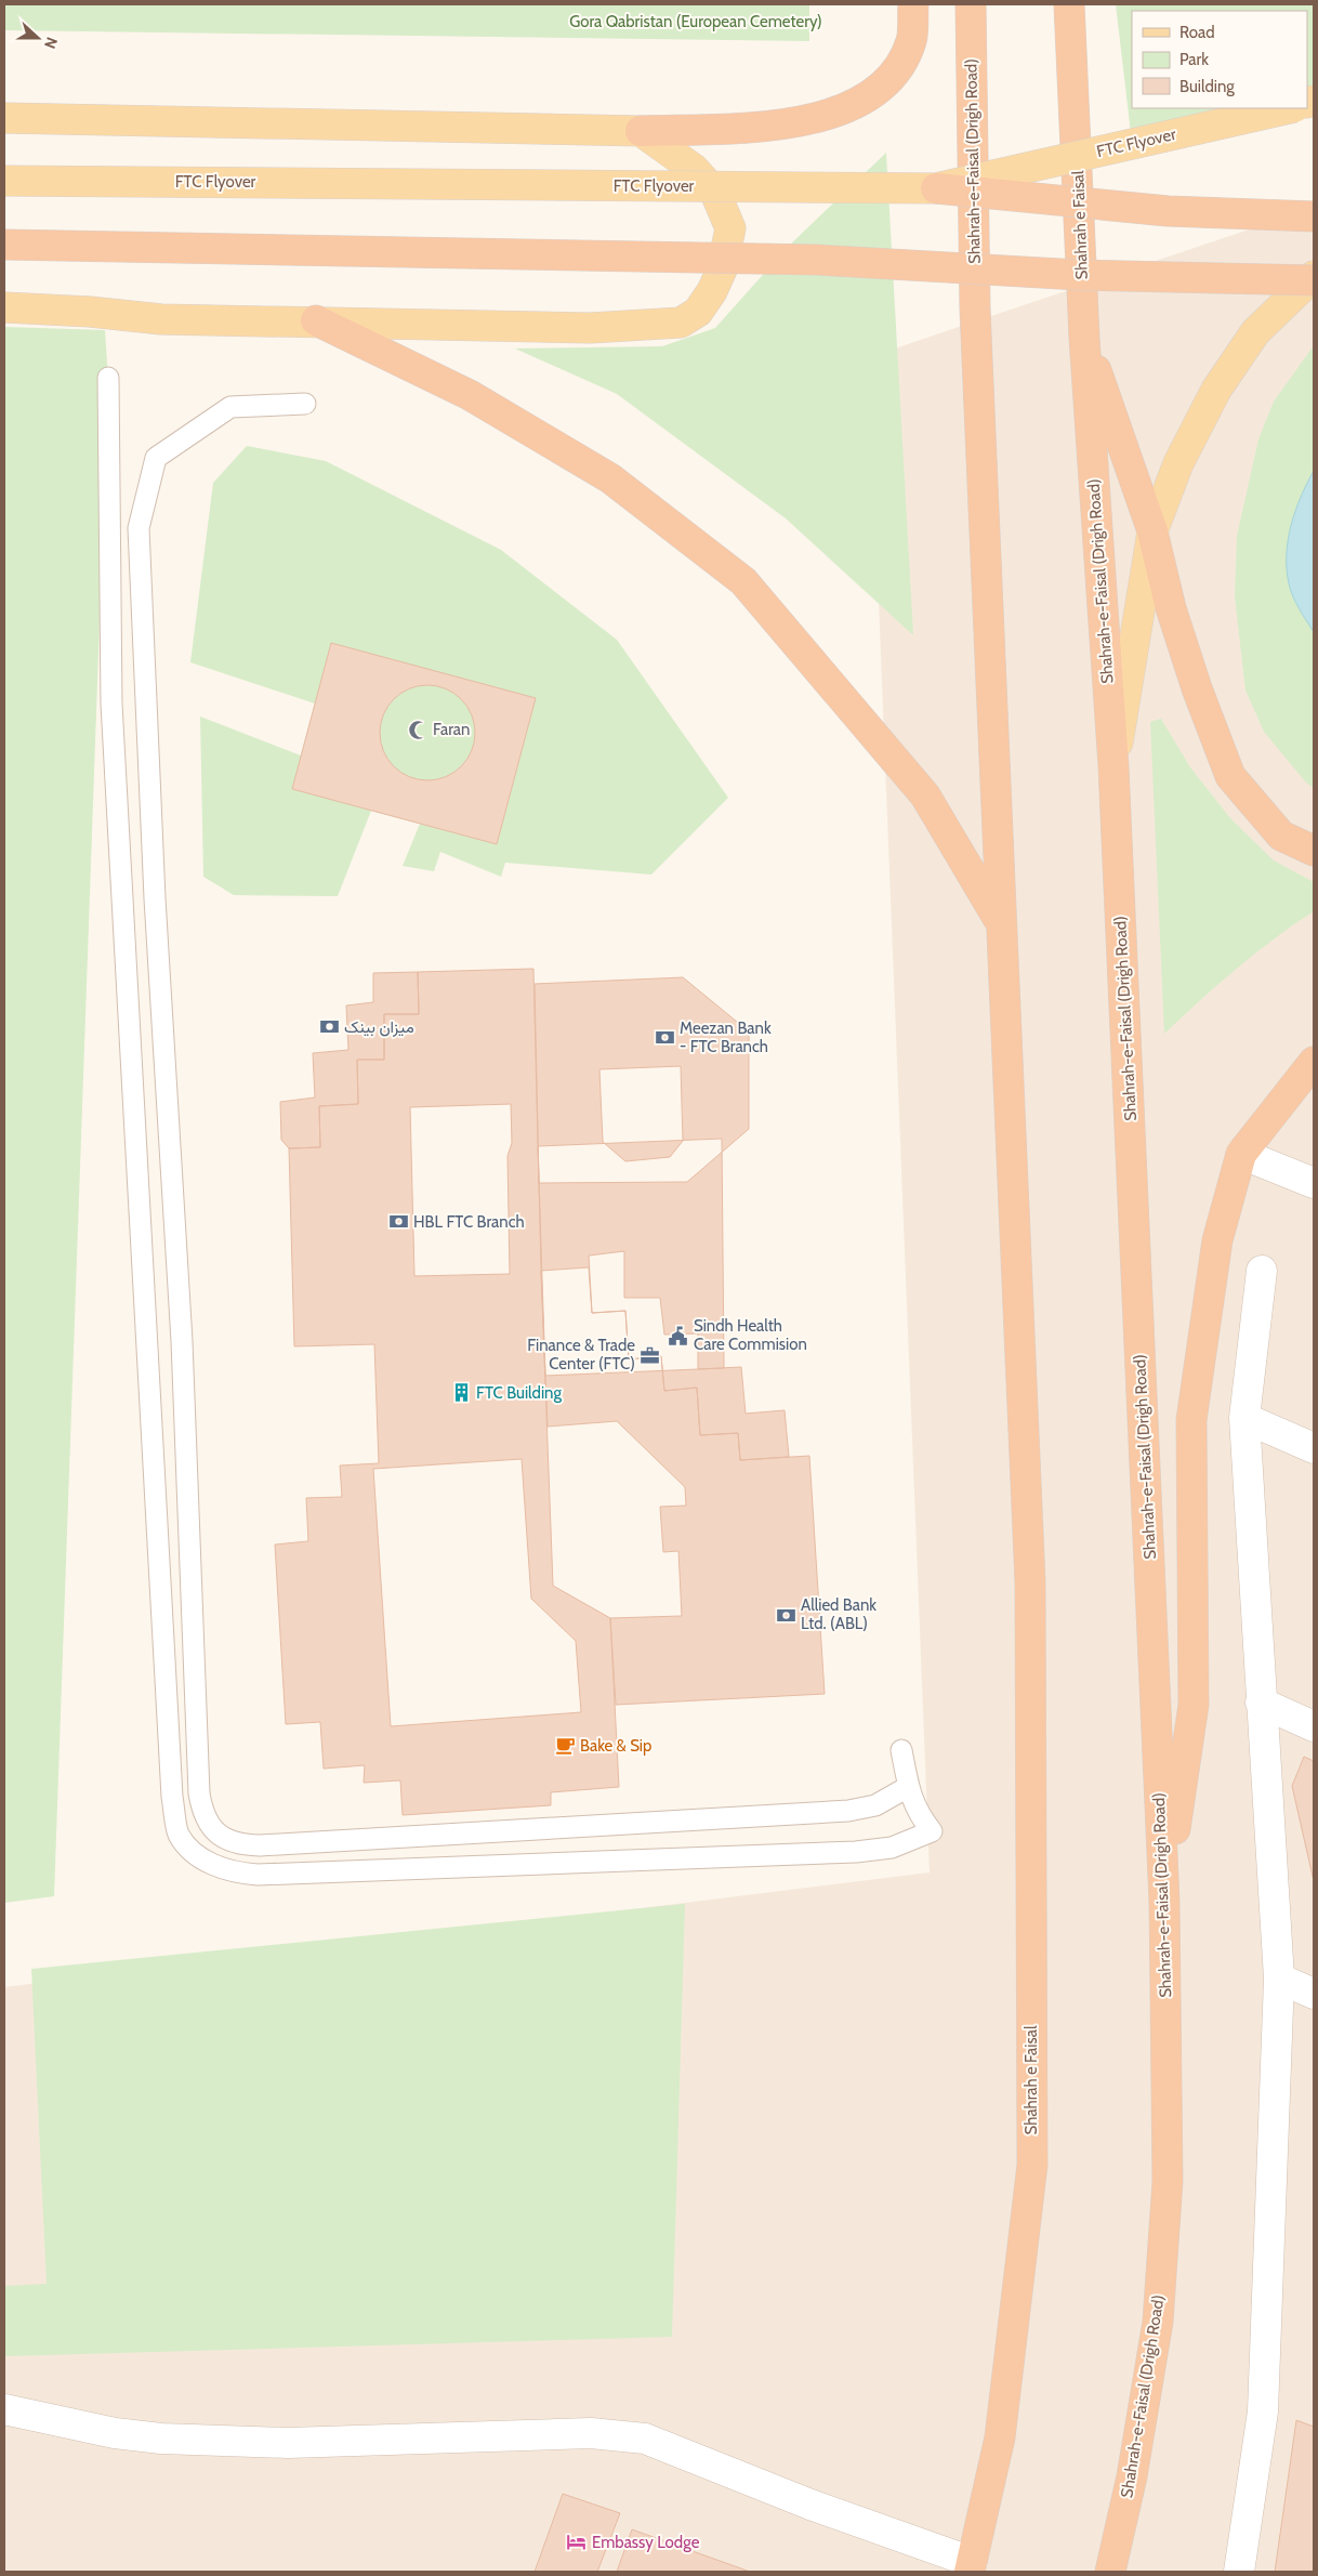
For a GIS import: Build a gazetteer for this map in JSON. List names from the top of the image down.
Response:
{
  "streets": {
    "highway": ["Shahrah-e-Faisal (Drigh Road)", "Shahrah e Faisal"],
    "main road": ["FTC Flyover"]
  },
  "crossings": [
    ["Shahrah-e-Faisal (Drigh Road)", "Shahrah e Faisal"]
  ],
  "parks": ["Gora Qabristan (European Cemetery)"],
  "places": {
    "mosque": ["Faran"],
    "bank": [
      "میزان بینک",
      "Meezan Bank - FTC Branch",
      "HBL FTC Branch",
      "Allied Bank Ltd. (ABL)"
    ],
    "public building": ["Sindh Health Care Commision"],
    "office": ["Finance & Trade Center (FTC)"],
    "building": ["FTC Building"],
    "cafe": ["Bake & Sip"],
    "hotel": ["Embassy Lodge"]
  },
  "legend": ["Road", "Park", "Building"],
  "north": "right"
}
